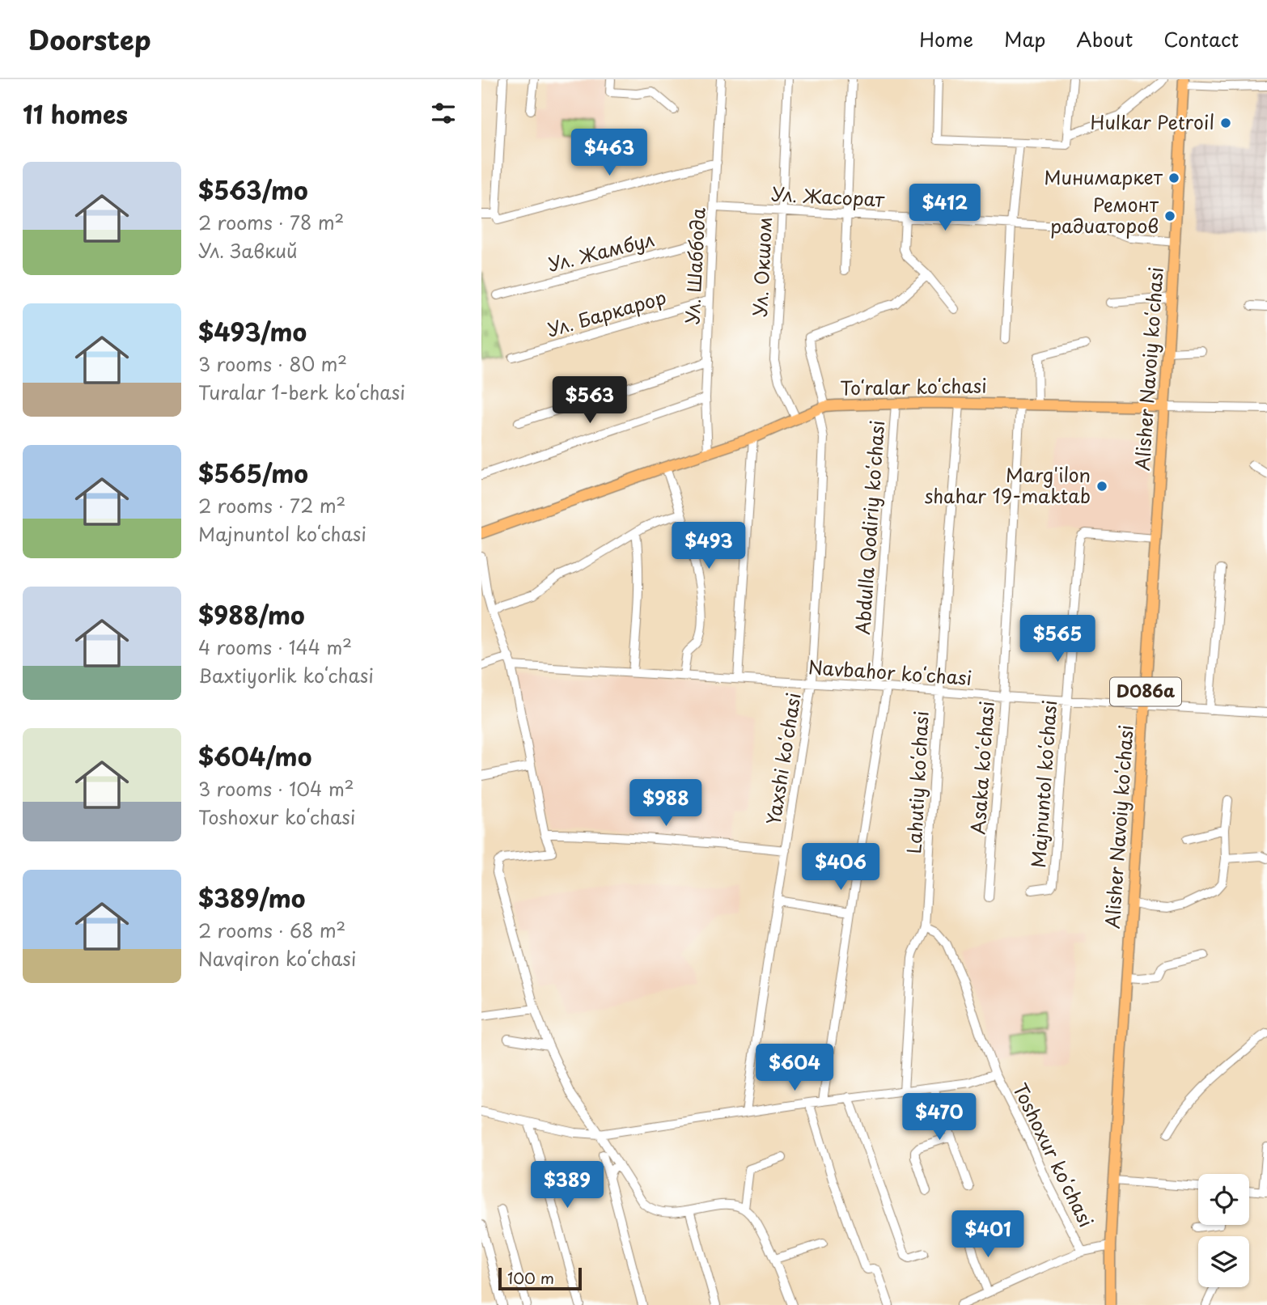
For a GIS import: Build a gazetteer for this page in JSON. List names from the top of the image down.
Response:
{
  "streets": {
    "main road": ["Alisher Navoiy koʻchasi", "Toʻralar koʻchasi", "D086a"],
    "street": [
      "Ул. Жасорат",
      "Ул. Жамбул",
      "Ул. Шаббода",
      "Ул. Окшом",
      "Ул. Баркарор",
      "Abdulla Qodiriy koʻchasi",
      "Navbahor koʻchasi",
      "Yaxshi koʻchasi",
      "Asaka koʻchasi",
      "Lahutiy koʻchasi",
      "Majnuntol koʻchasi",
      "Toshoxur koʻchasi"
    ]
  },
  "crossings": [
    ["Ул. Жасорат", "Ул. Шаббода"],
    ["Ул. Жасорат", "Ул. Окшом"],
    ["Ул. Жасорат", "Alisher Navoiy koʻchasi"],
    ["Ул. Жамбул", "Ул. Шаббода"],
    ["Ул. Шаббода", "Ул. Баркарор"],
    ["Ул. Шаббода", "Toʻralar koʻchasi"],
    ["Ул. Окшом", "Toʻralar koʻchasi"],
    ["Alisher Navoiy koʻchasi", "Toʻralar koʻchasi"],
    ["Alisher Navoiy koʻchasi", "Navbahor koʻchasi"],
    ["Alisher Navoiy koʻchasi", "Majnuntol koʻchasi"],
    ["Toʻralar koʻchasi", "Abdulla Qodiriy koʻchasi"],
    ["Toʻralar koʻchasi", "Yaxshi koʻchasi"],
    ["Toʻralar koʻchasi", "Asaka koʻchasi"],
    ["Toʻralar koʻchasi", "Lahutiy koʻchasi"],
    ["Abdulla Qodiriy koʻchasi", "Navbahor koʻchasi"],
    ["Navbahor koʻchasi", "Yaxshi koʻchasi"],
    ["Navbahor koʻchasi", "Asaka koʻchasi"],
    ["Navbahor koʻchasi", "Lahutiy koʻchasi"],
    ["Navbahor koʻchasi", "Majnuntol koʻchasi"],
    ["Yaxshi koʻchasi", "Toshoxur koʻchasi"],
    ["Lahutiy koʻchasi", "Toshoxur koʻchasi"]
  ],
  "places": [
    "Hulkar Petroil",
    "Минимаркет",
    "Ремонт радиаторов",
    "Marg'ilon shahar 19-maktab"
  ],
  "scale_bar": "100 m",
  "page": {
    "header": "Doorstep",
    "nav": [
      "Home",
      "Map",
      "About",
      "Contact"
    ],
    "heading": "11 homes",
    "price": [
      "$463",
      "$412",
      "$563",
      "$493",
      "$565",
      "$988",
      "$406",
      "$604",
      "$470",
      "$389",
      "$401"
    ],
    "list": [
      {
        "name": "$563/mo",
        "note": "2 rooms · 78 m² · Ул. Завкий"
      },
      {
        "name": "$493/mo",
        "note": "3 rooms · 80 m² · Turalar 1-berk koʻchasi"
      },
      {
        "name": "$565/mo",
        "note": "2 rooms · 72 m² · Majnuntol koʻchasi"
      },
      {
        "name": "$988/mo",
        "note": "4 rooms · 144 m² · Baxtiyorlik koʻchasi"
      },
      {
        "name": "$604/mo",
        "note": "3 rooms · 104 m² · Toshoxur koʻchasi"
      },
      {
        "name": "$389/mo",
        "note": "2 rooms · 68 m² · Navqiron koʻchasi"
      }
    ],
    "scale": "100 m"
  }
}
